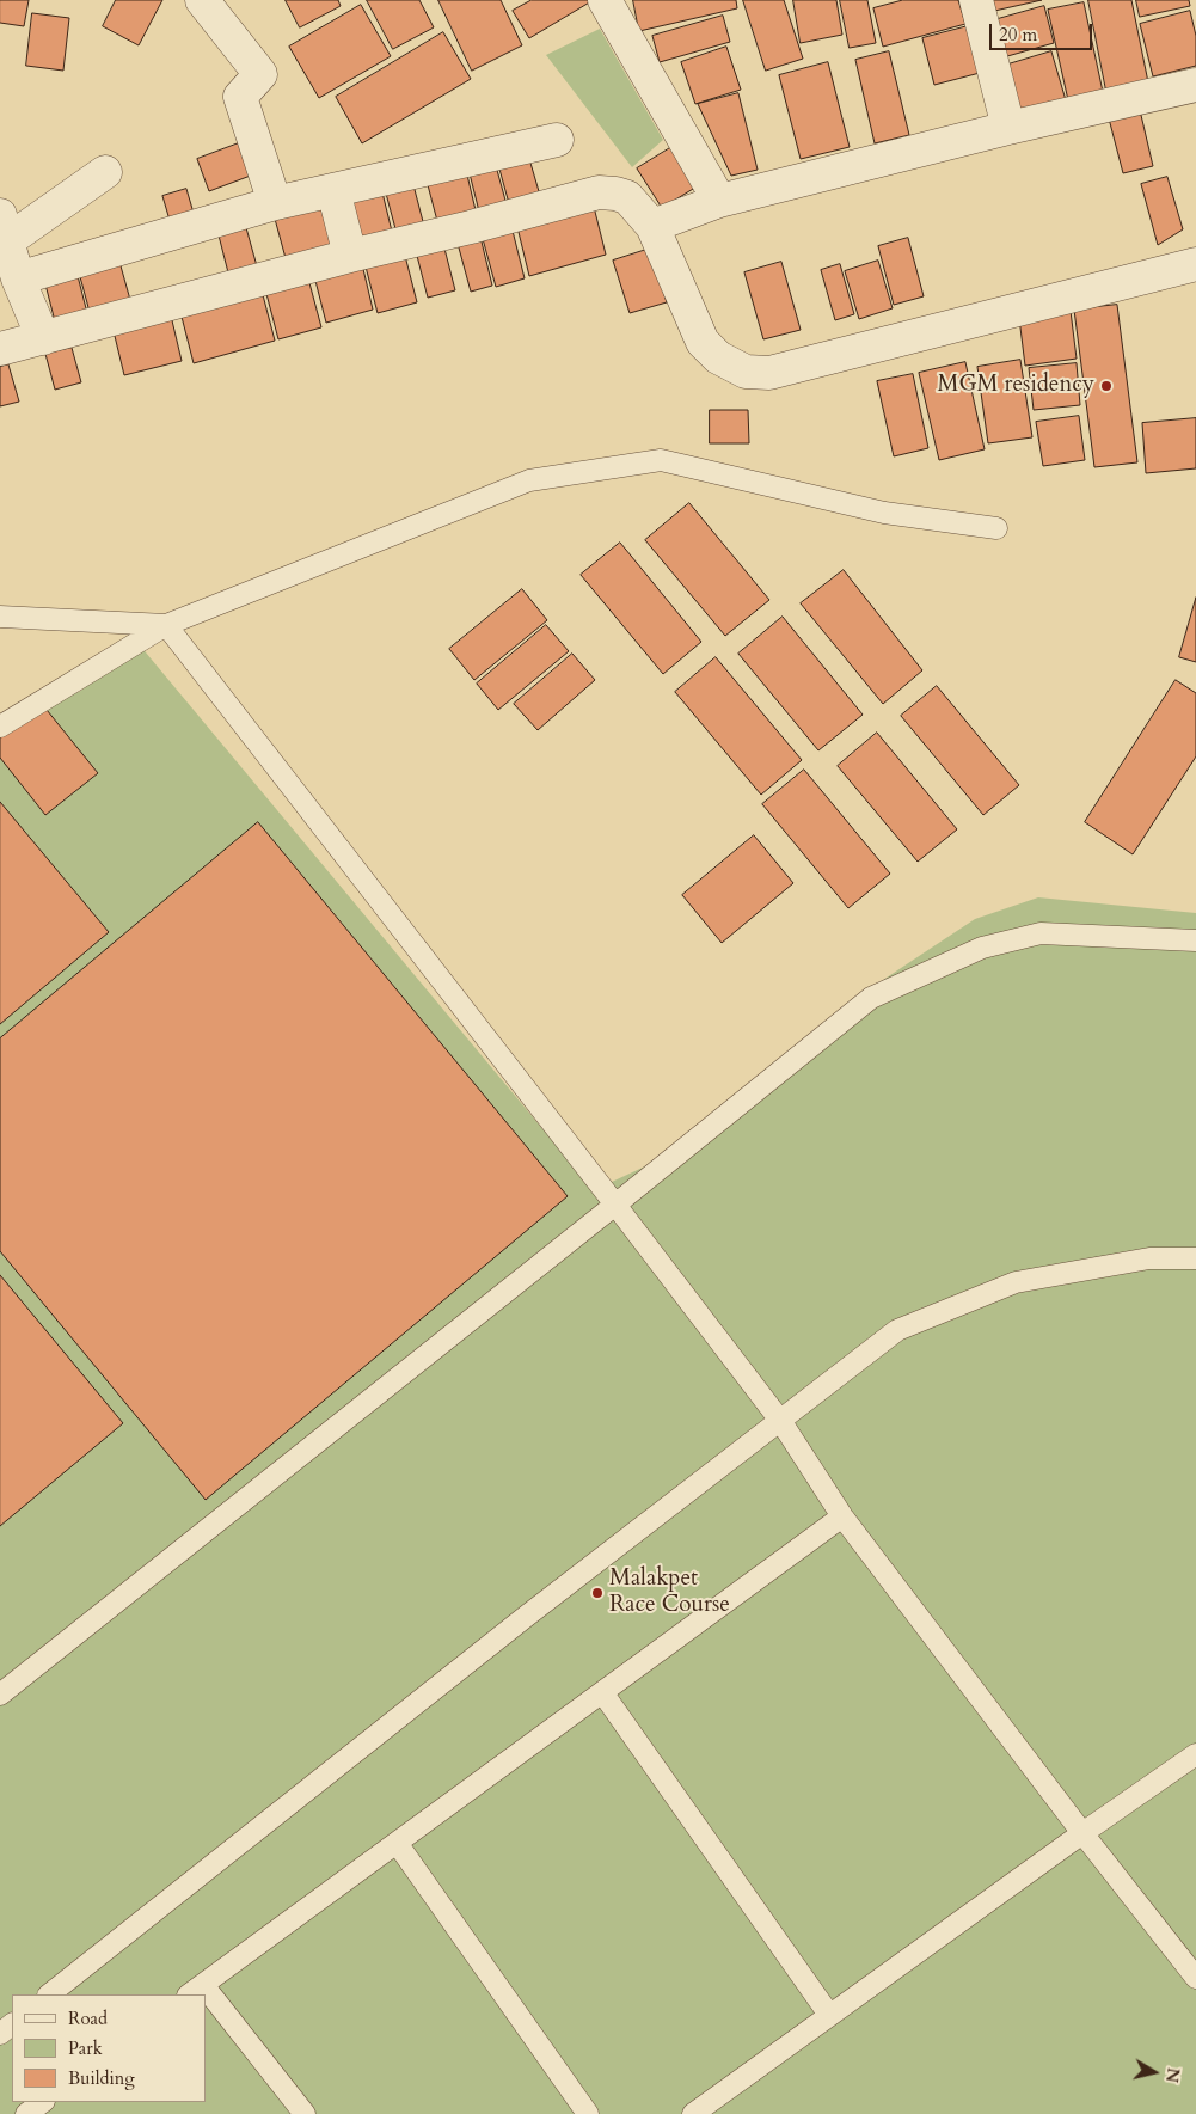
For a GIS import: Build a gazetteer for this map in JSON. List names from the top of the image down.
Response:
{
  "places": ["MGM residency", "Malakpet Race Course"],
  "legend": ["Road", "Park", "Building"],
  "scale_bar": "20 m",
  "north": "right"
}
